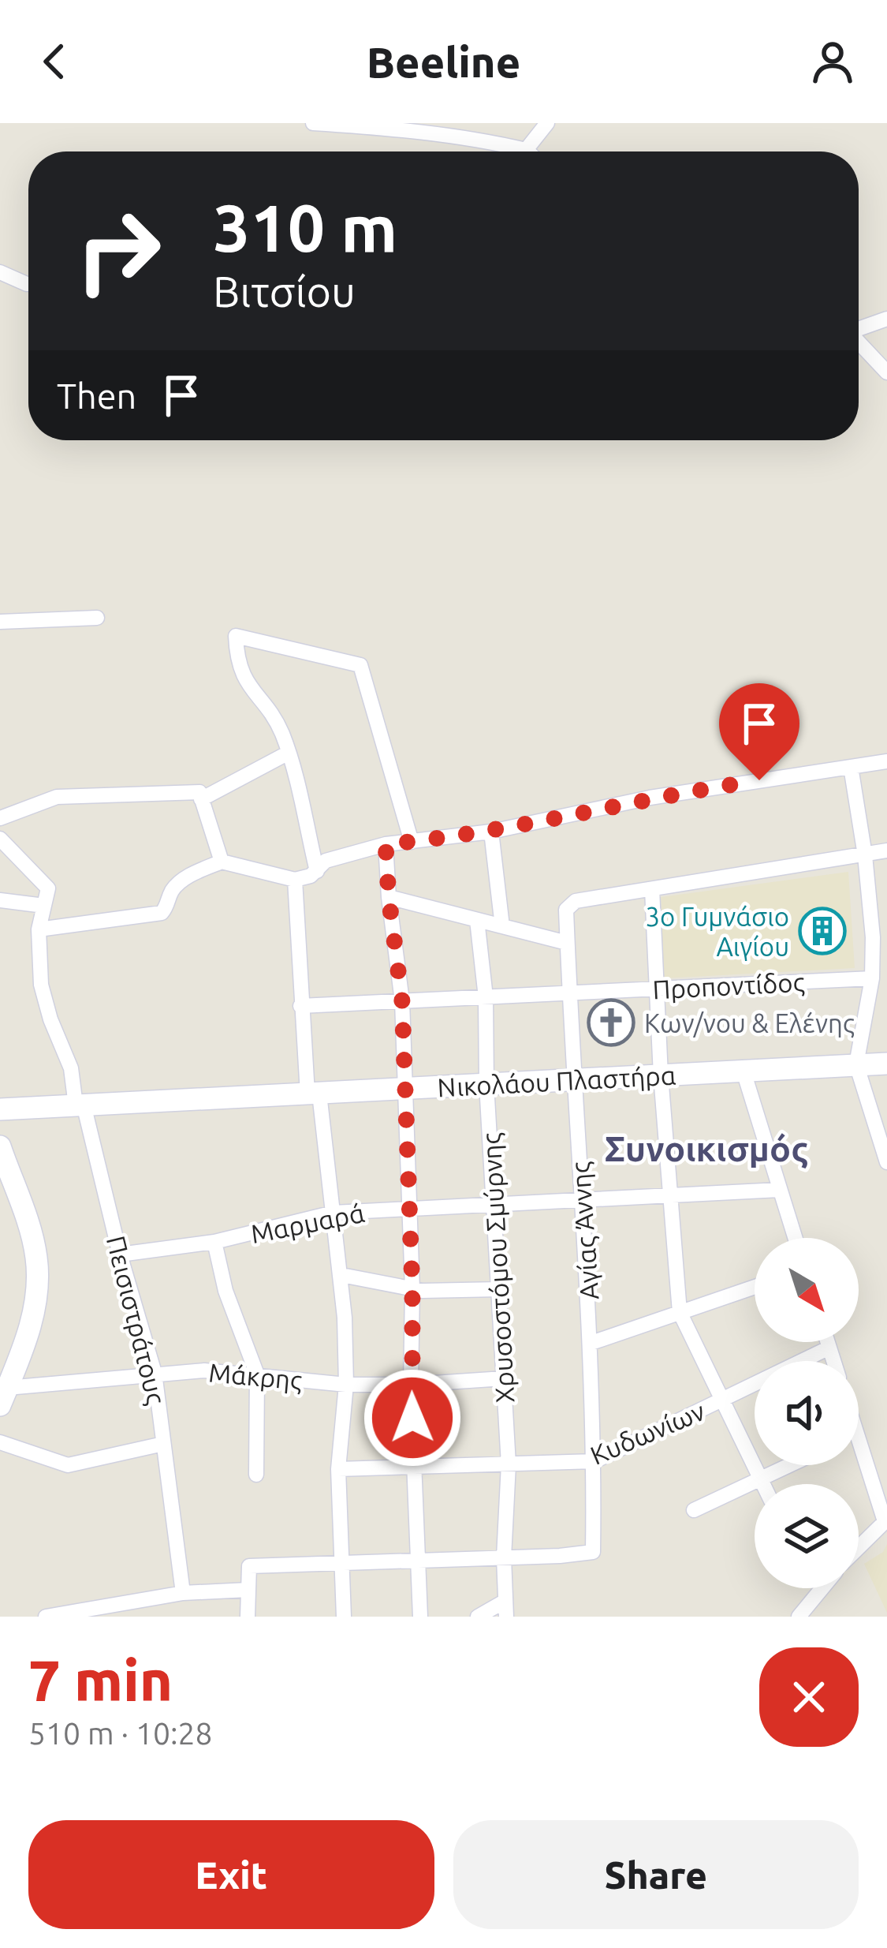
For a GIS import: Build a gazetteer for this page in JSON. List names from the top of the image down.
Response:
{
  "streets": {
    "main road": ["Νικολάου Πλαστήρα"],
    "street": [
      "Προποντίδος",
      "Μαρμαρά",
      "Αγίας Άννης",
      "Χρυσοστόμου Σμύρνης",
      "Πεισιστράτους",
      "Μάκρης",
      "Κυδωνίων"
    ]
  },
  "crossings": [
    ["Προποντίδος", "Αγίας Άννης"],
    ["Προποντίδος", "Χρυσοστόμου Σμύρνης"],
    ["Νικολάου Πλαστήρα", "Αγίας Άννης"],
    ["Νικολάου Πλαστήρα", "Χρυσοστόμου Σμύρνης"],
    ["Νικολάου Πλαστήρα", "Πεισιστράτους"],
    ["Μαρμαρά", "Αγίας Άννης"],
    ["Μαρμαρά", "Χρυσοστόμου Σμύρνης"],
    ["Μαρμαρά", "Πεισιστράτους"],
    ["Αγίας Άννης", "Χρυσοστόμου Σμύρνης"],
    ["Αγίας Άννης", "Κυδωνίων"],
    ["Χρυσοστόμου Σμύρνης", "Μάκρης"],
    ["Χρυσοστόμου Σμύρνης", "Κυδωνίων"],
    ["Πεισιστράτους", "Μάκρης"]
  ],
  "districts": ["Συνοικισμός"],
  "places": {
    "building": ["3ο Γυμνάσιο Αιγίου"],
    "church": ["Κων/νου & Ελένης"]
  },
  "north": "bottom right",
  "page": {
    "header": "Beeline",
    "turn": ["310 m", "Βιτσίου"],
    "then": "Then",
    "heading": ["7 min", "510 m · 10:28"],
    "buttons": ["Exit", "Share"]
  }
}
